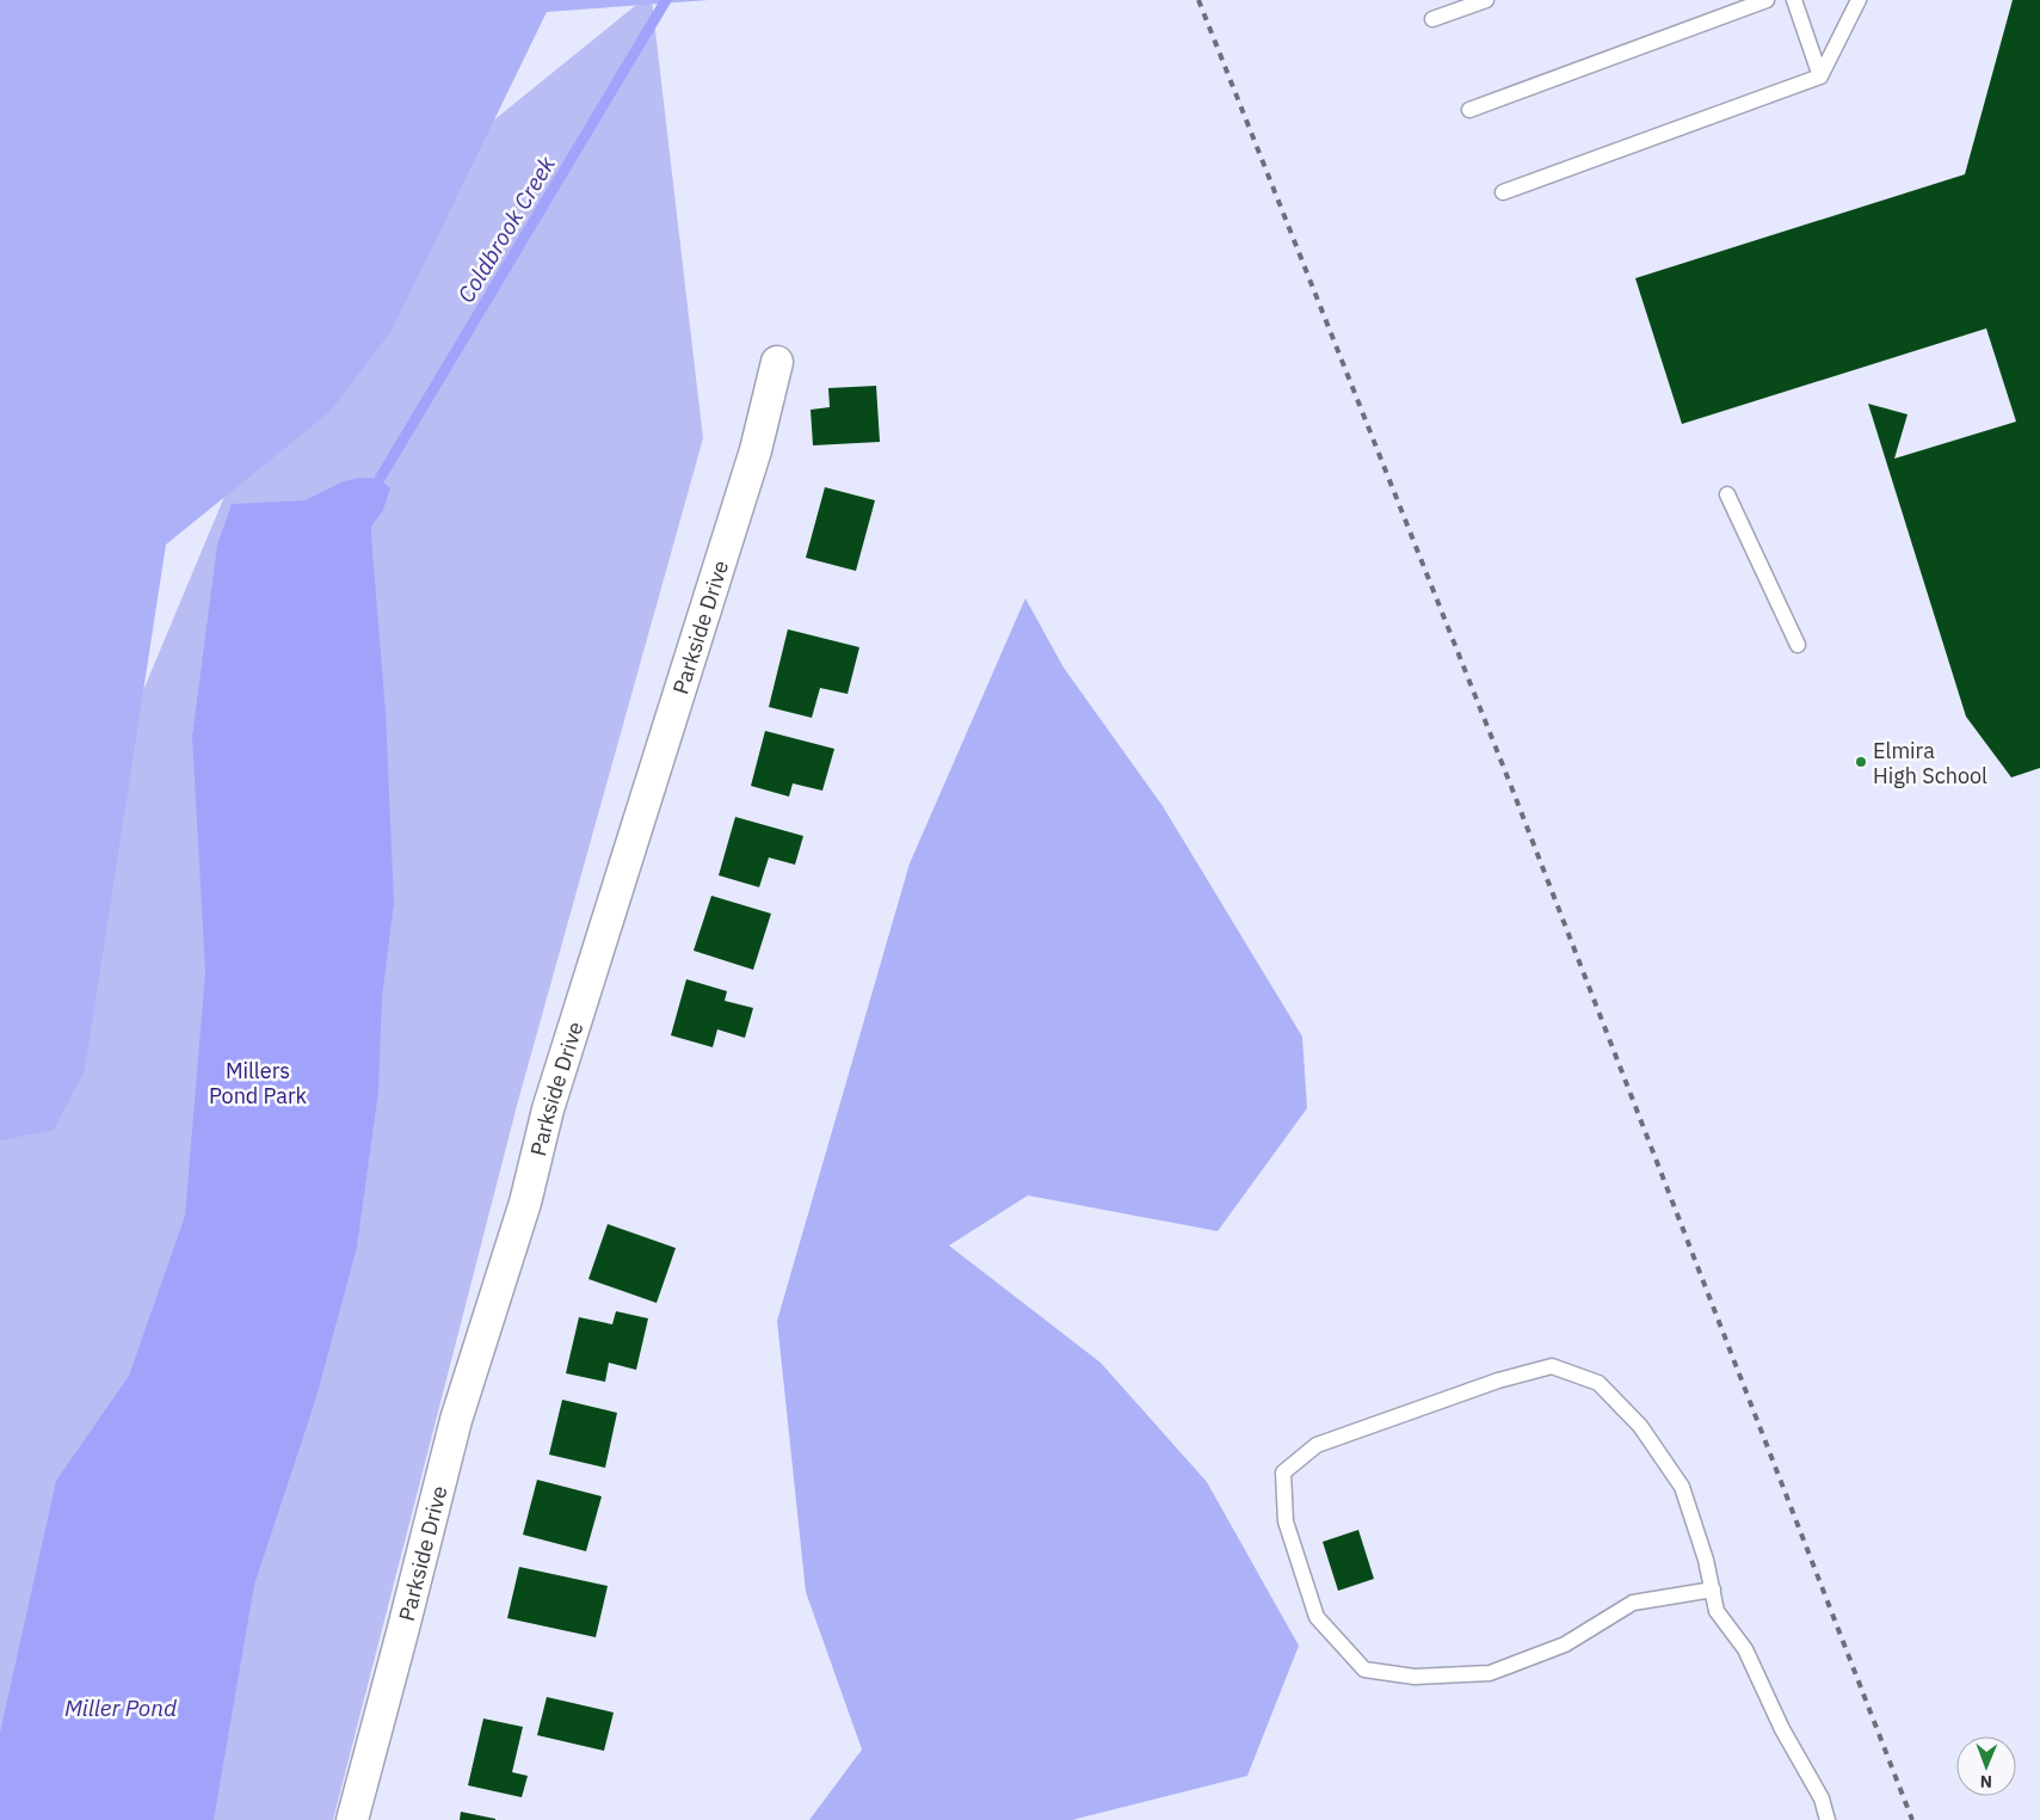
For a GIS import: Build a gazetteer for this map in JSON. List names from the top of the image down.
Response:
{
  "streets": {
    "street": ["Parkside Drive"]
  },
  "water": ["Coldbrook Creek", "Miller Pond"],
  "parks": ["Millers Pond Park"],
  "places": ["Elmira High School"],
  "north": "bottom"
}
